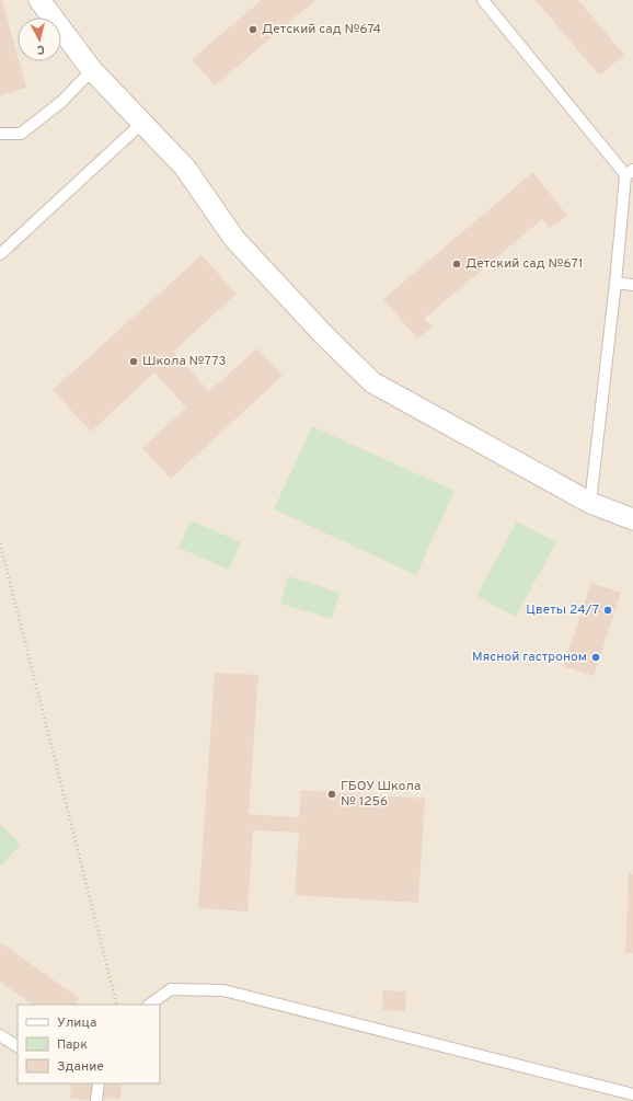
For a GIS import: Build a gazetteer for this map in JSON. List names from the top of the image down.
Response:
{
  "places": [
    "Детский сад №674",
    "Детский сад №671",
    "Школа №773",
    "Цветы 24/7",
    "Мясной гастроном",
    "ГБОУ Школа № 1256"
  ],
  "legend": ["Улица", "Парк", "Здание"],
  "north": "bottom"
}
